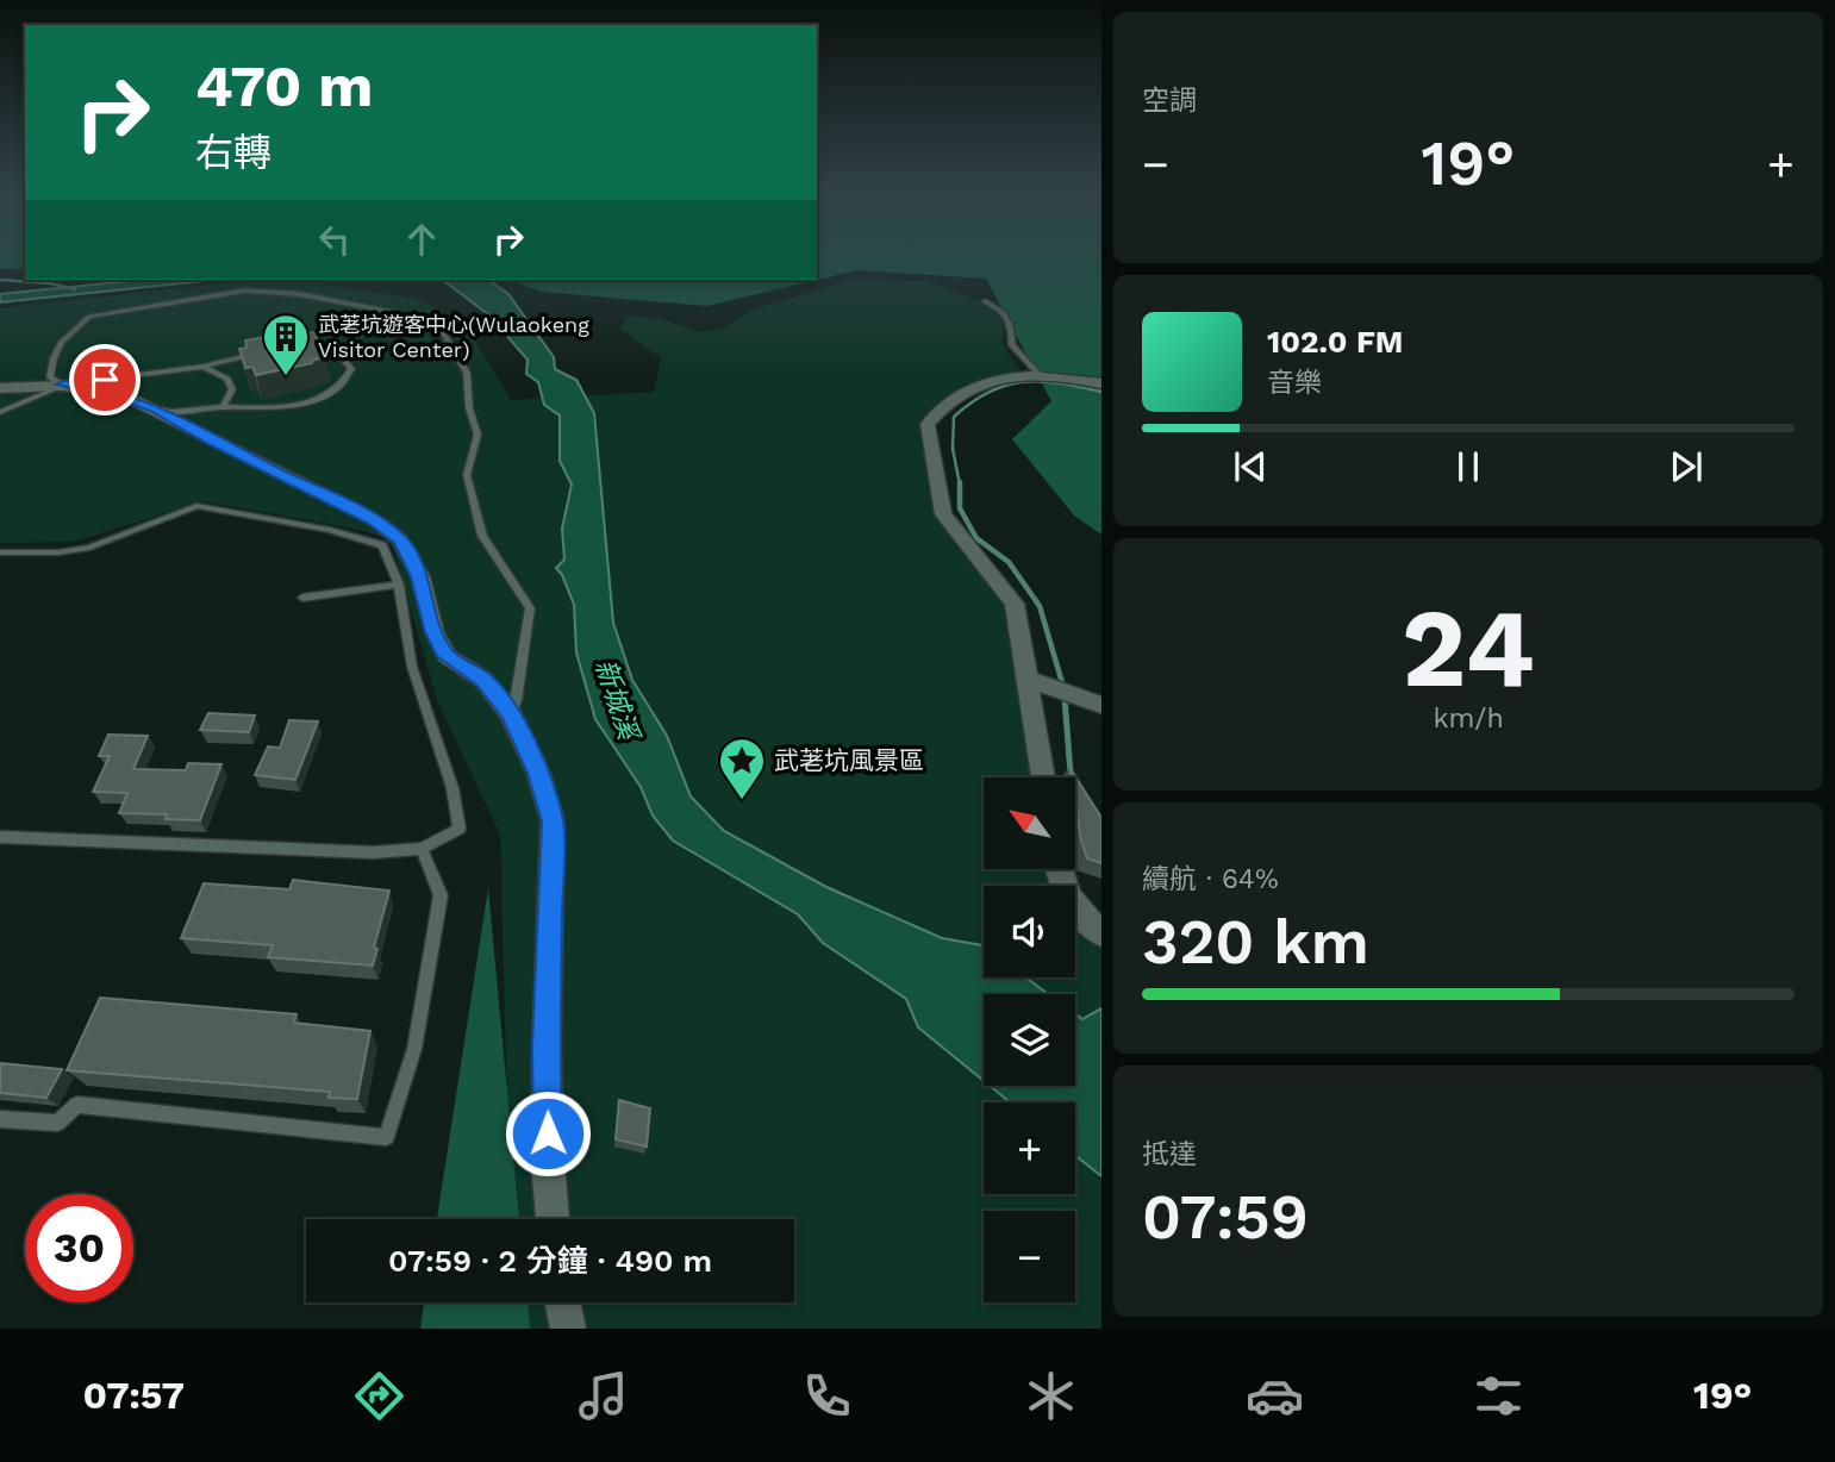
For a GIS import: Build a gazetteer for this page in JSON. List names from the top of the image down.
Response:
{
  "water": ["新城溪"],
  "places": {
    "building": ["武荖坑遊客中心(Wulaokeng Visitor Center)"],
    "place": ["武荖坑風景區"]
  },
  "north": "top left",
  "page": {
    "tile": [
      "空調",
      ["24", "km/h"],
      ["續航 · 64%", "320 km"],
      ["抵達", "07:59"]
    ],
    "turn": ["470 m", "右轉"],
    "heat": ["−", "19°", "+"],
    "song": ["102.0 FM", "音樂"],
    "map_buttons": ["+", "−"],
    "limit": "30",
    "trip": "07:59 · 2 分鐘 · 490 m",
    "tabs": ["07:57", "19°"]
  }
}
